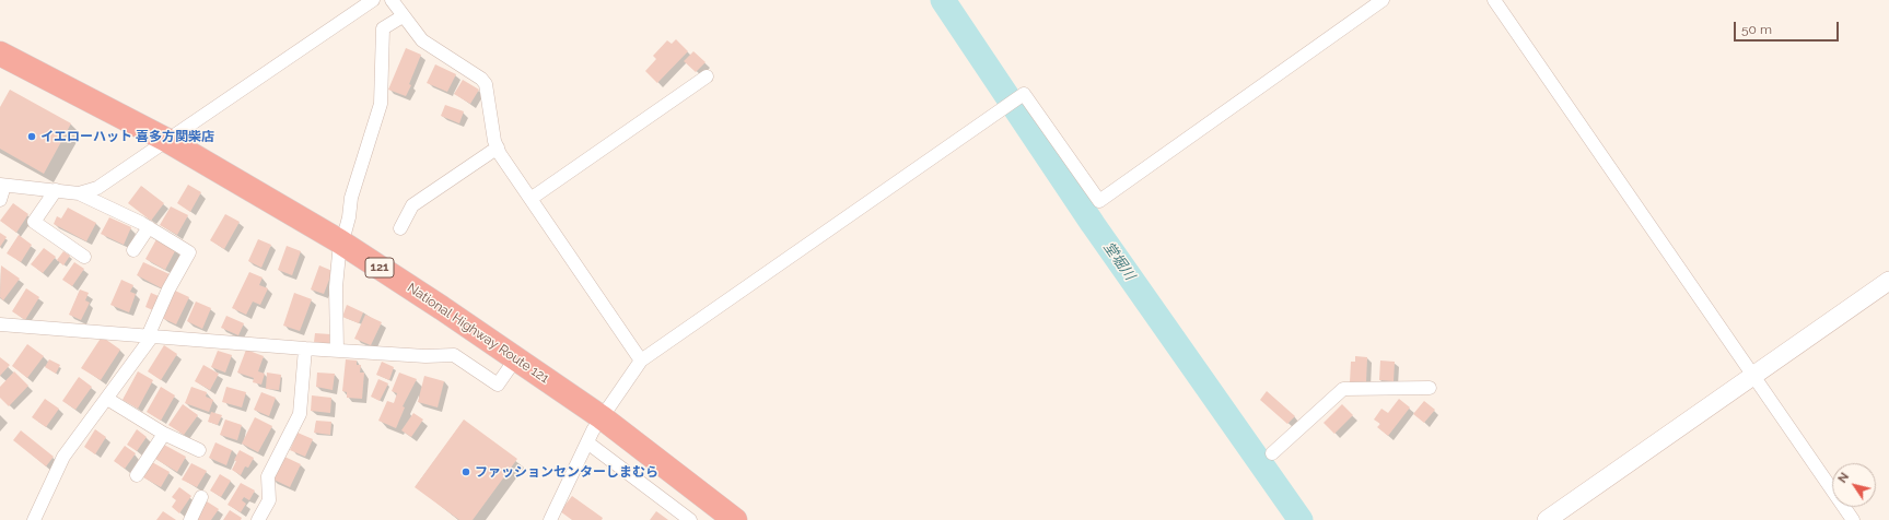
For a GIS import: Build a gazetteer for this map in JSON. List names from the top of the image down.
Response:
{
  "streets": {
    "highway": ["121", "National Highway Route 121"]
  },
  "water": ["堂堀川"],
  "places": ["イエローハット 喜多方関柴店", "ファッションセンターしまむら"],
  "scale_bar": "50 m",
  "north": "top left"
}
